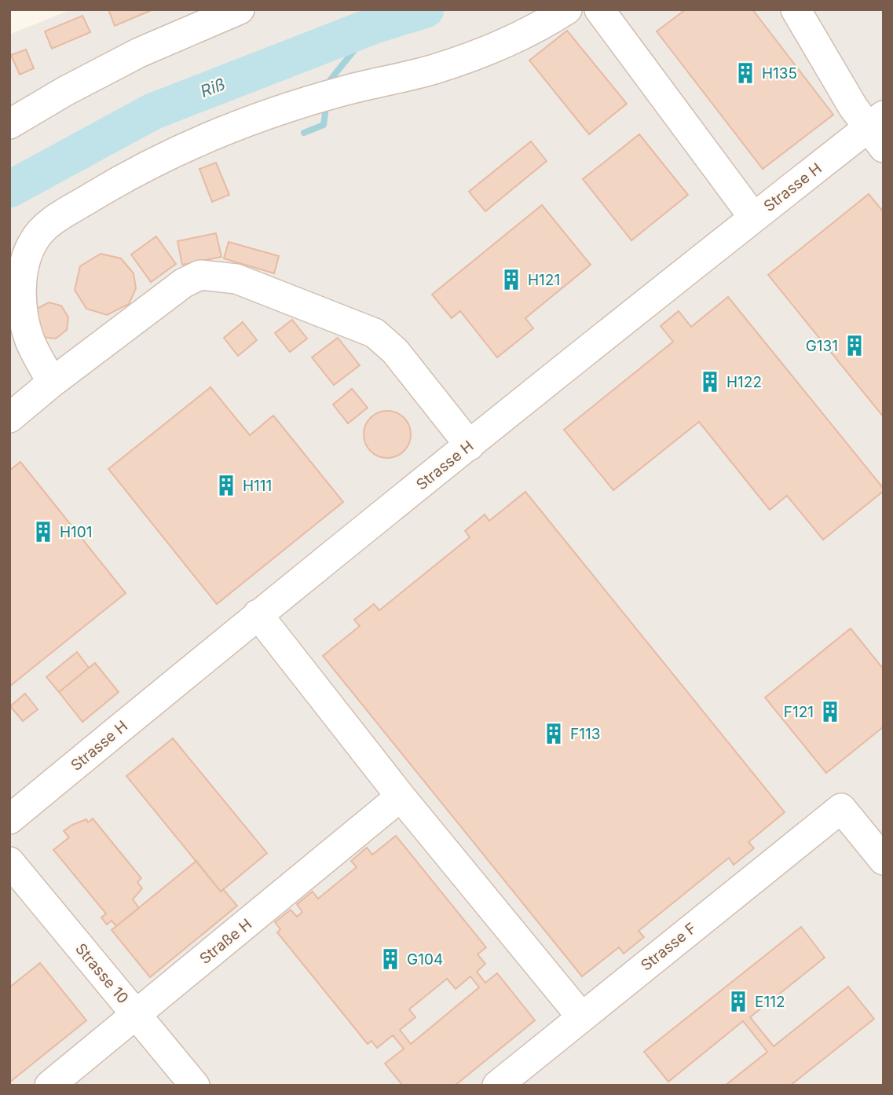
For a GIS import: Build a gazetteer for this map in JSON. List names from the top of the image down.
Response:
{
  "streets": {
    "lane": [
      "Strasse H",
      "Straße H",
      "Strasse F",
      "Strasse 10"
    ]
  },
  "crossings": [
    ["Straße H", "Strasse 10"]
  ],
  "water": ["Riß"],
  "places": {
    "building": [
      "H135",
      "H121",
      "G131",
      "H122",
      "H111",
      "H101",
      "F121",
      "F113",
      "G104",
      "E112"
    ]
  }
}
